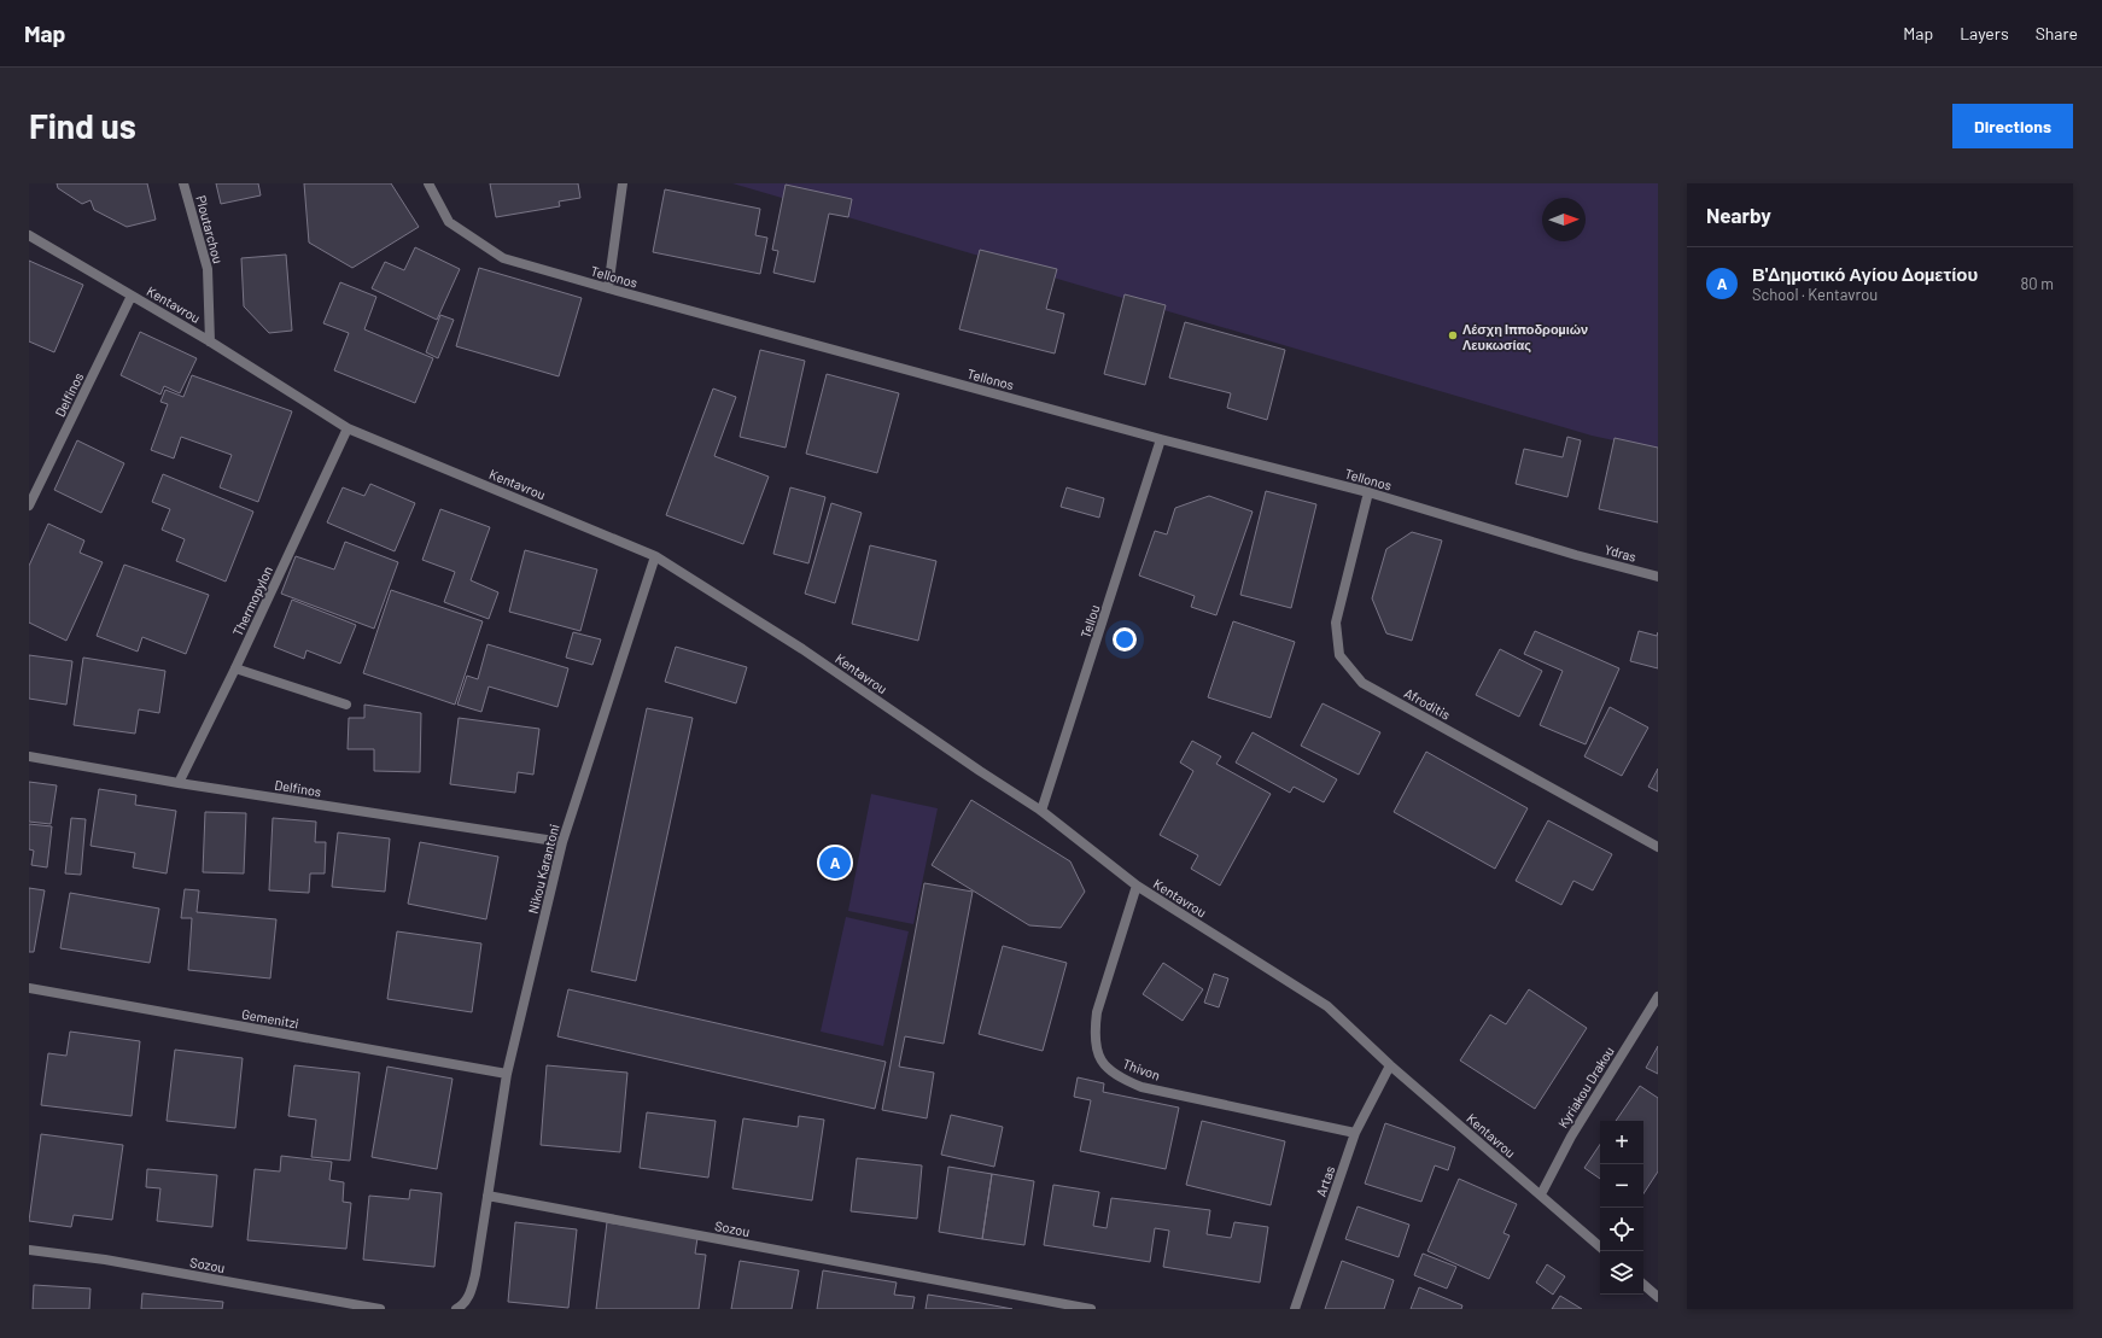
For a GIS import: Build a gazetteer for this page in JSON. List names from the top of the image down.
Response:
{
  "streets": {
    "street": [
      "Ploutarchou",
      "Tellonos",
      "Kentavrou",
      "Delfinos",
      "Ydras",
      "Thermopylon",
      "Tellou",
      "Afroditis",
      "Nikou Karantoni",
      "Gemenitzi",
      "Thivon",
      "Kyriakou Drakou",
      "Artas",
      "Sozou"
    ]
  },
  "crossings": [
    ["Ploutarchou", "Kentavrou"],
    ["Tellonos", "Ydras"],
    ["Tellonos", "Tellou"],
    ["Tellonos", "Afroditis"],
    ["Kentavrou", "Delfinos"],
    ["Kentavrou", "Thermopylon"],
    ["Kentavrou", "Tellou"],
    ["Kentavrou", "Nikou Karantoni"],
    ["Kentavrou", "Thivon"],
    ["Kentavrou", "Kyriakou Drakou"],
    ["Kentavrou", "Artas"],
    ["Delfinos", "Thermopylon"],
    ["Delfinos", "Nikou Karantoni"],
    ["Nikou Karantoni", "Gemenitzi"],
    ["Nikou Karantoni", "Sozou"],
    ["Thivon", "Artas"]
  ],
  "places": ["Λέσχη Ιπποδρομιών Λευκωσίας"],
  "north": "right",
  "page": {
    "header": "Map",
    "nav": ["Map", "Layers", "Share"],
    "buttons": "Directions",
    "title": "Find us",
    "heading": "Nearby",
    "list": [
      {
        "mark": "A",
        "name": "Β'Δημοτικό Αγίου Δομετίου",
        "note": "School · Kentavrou",
        "value": "80 m"
      }
    ],
    "pins": "A",
    "map_buttons": ["+", "−"]
  }
}
